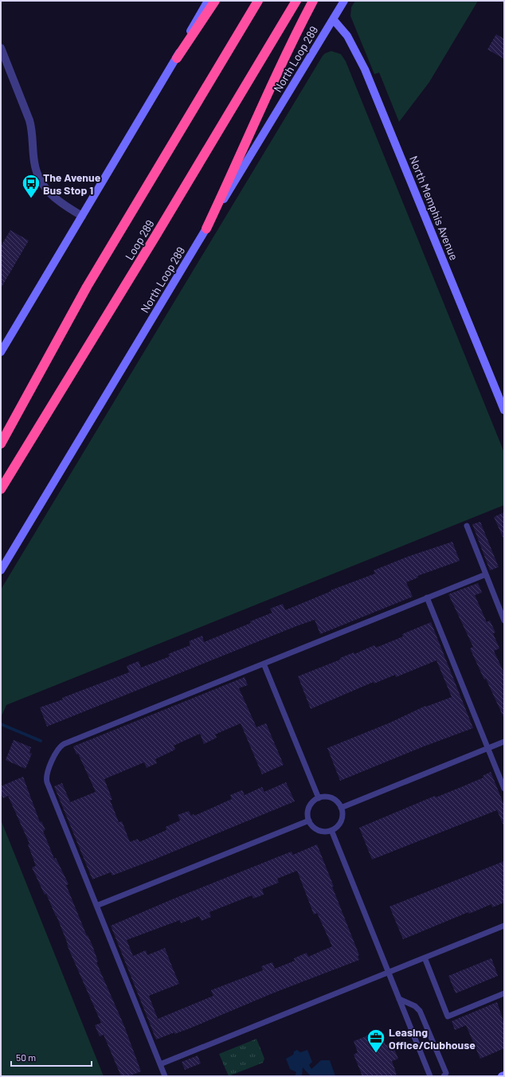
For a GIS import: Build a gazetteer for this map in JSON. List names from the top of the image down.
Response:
{
  "streets": {
    "highway": ["Loop 289"],
    "main road": ["North Loop 289", "North Memphis Avenue"]
  },
  "crossings": [
    ["North Loop 289", "North Memphis Avenue"]
  ],
  "places": {
    "bus stop": ["The Avenue Bus Stop 1"],
    "office": ["Leasing Office/Clubhouse"]
  },
  "scale_bar": "50 m"
}
